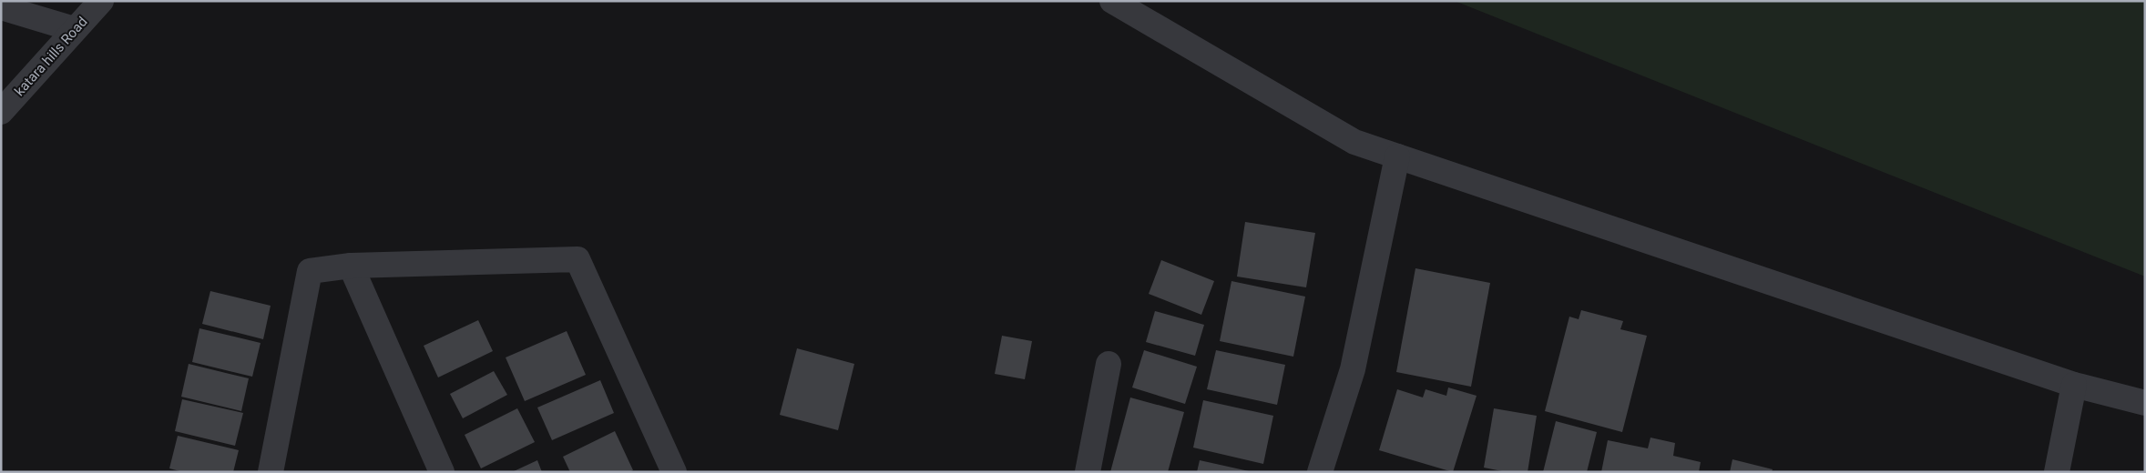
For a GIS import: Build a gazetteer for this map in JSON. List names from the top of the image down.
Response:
{
  "streets": {
    "street": ["katara hills Road"]
  }
}
